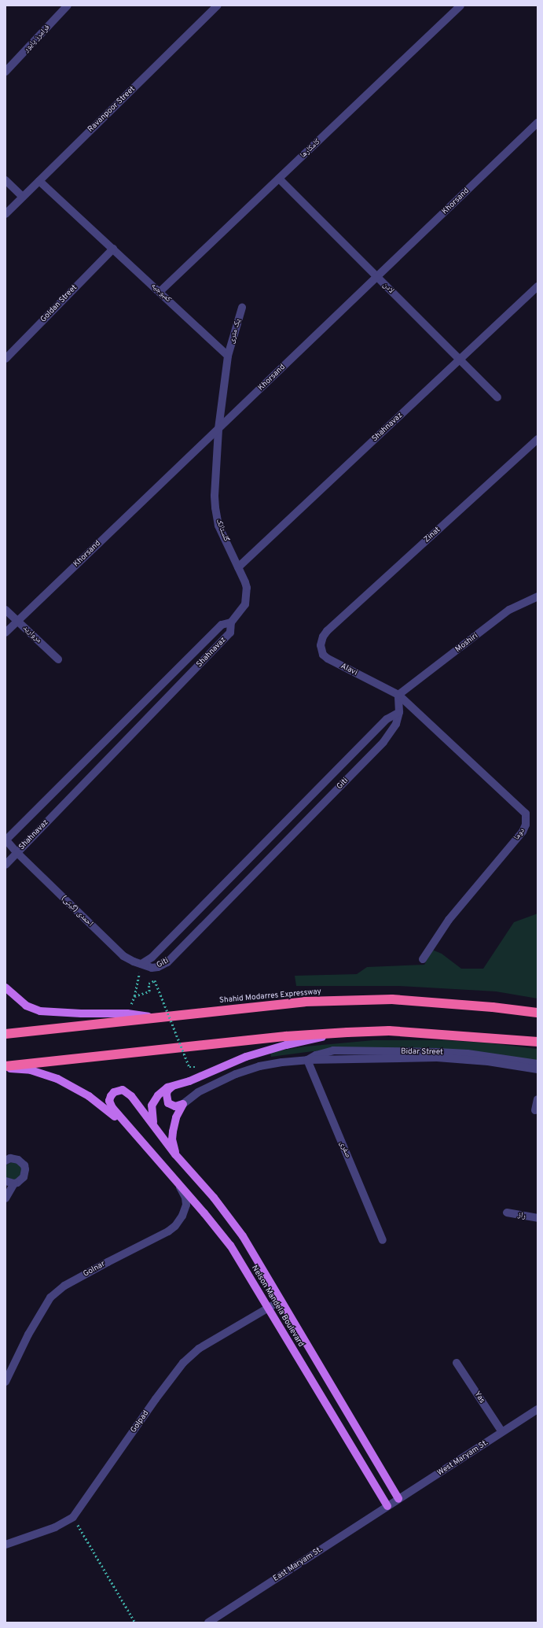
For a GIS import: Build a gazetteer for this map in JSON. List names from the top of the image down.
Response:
{
  "streets": {
    "highway": ["Shahid Modarres Expressway"],
    "main road": ["Nelson Mandela Boulevard"],
    "street": [
      "فرامرز پایور",
      "Ravanpoor Street",
      "کامکارها",
      "Khorsand",
      "لادن",
      "کمبوجیه",
      "Goldan Street",
      "یک متری",
      "Shahnavaz",
      "گلستانک",
      "Zinat",
      "مروارید",
      "Moshiri",
      "Alavi",
      "Giti",
      "دوما",
      "احمدی (گیتی)",
      "Bidar Street",
      "صفری",
      "راز",
      "Golnar",
      "Yas",
      "Golpad",
      "West Maryam St.",
      "East Maryam St."
    ]
  },
  "crossings": [
    ["Ravanpoor Street", "کمبوجیه"],
    ["کامکارها", "لادن"],
    ["کامکارها", "کمبوجیه"],
    ["Khorsand", "لادن"],
    ["Khorsand", "گلستانک"],
    ["Khorsand", "مروارید"],
    ["لادن", "Shahnavaz"],
    ["کمبوجیه", "Goldan Street"],
    ["کمبوجیه", "یک متری"],
    ["Shahnavaz", "گلستانک"],
    ["Shahnavaz", "احمدی (گیتی)"],
    ["Zinat", "Alavi"],
    ["Moshiri", "Alavi"],
    ["Moshiri", "Giti"],
    ["Moshiri", "دوما"],
    ["Alavi", "Giti"],
    ["Alavi", "دوما"],
    ["Giti", "دوما"],
    ["Giti", "احمدی (گیتی)"],
    ["Bidar Street", "صفری"],
    ["Golnar", "Nelson Mandela Boulevard"],
    ["Nelson Mandela Boulevard", "Golpad"],
    ["Nelson Mandela Boulevard", "West Maryam St."],
    ["Nelson Mandela Boulevard", "East Maryam St."],
    ["Yas", "West Maryam St."],
    ["West Maryam St.", "East Maryam St."]
  ]
}
